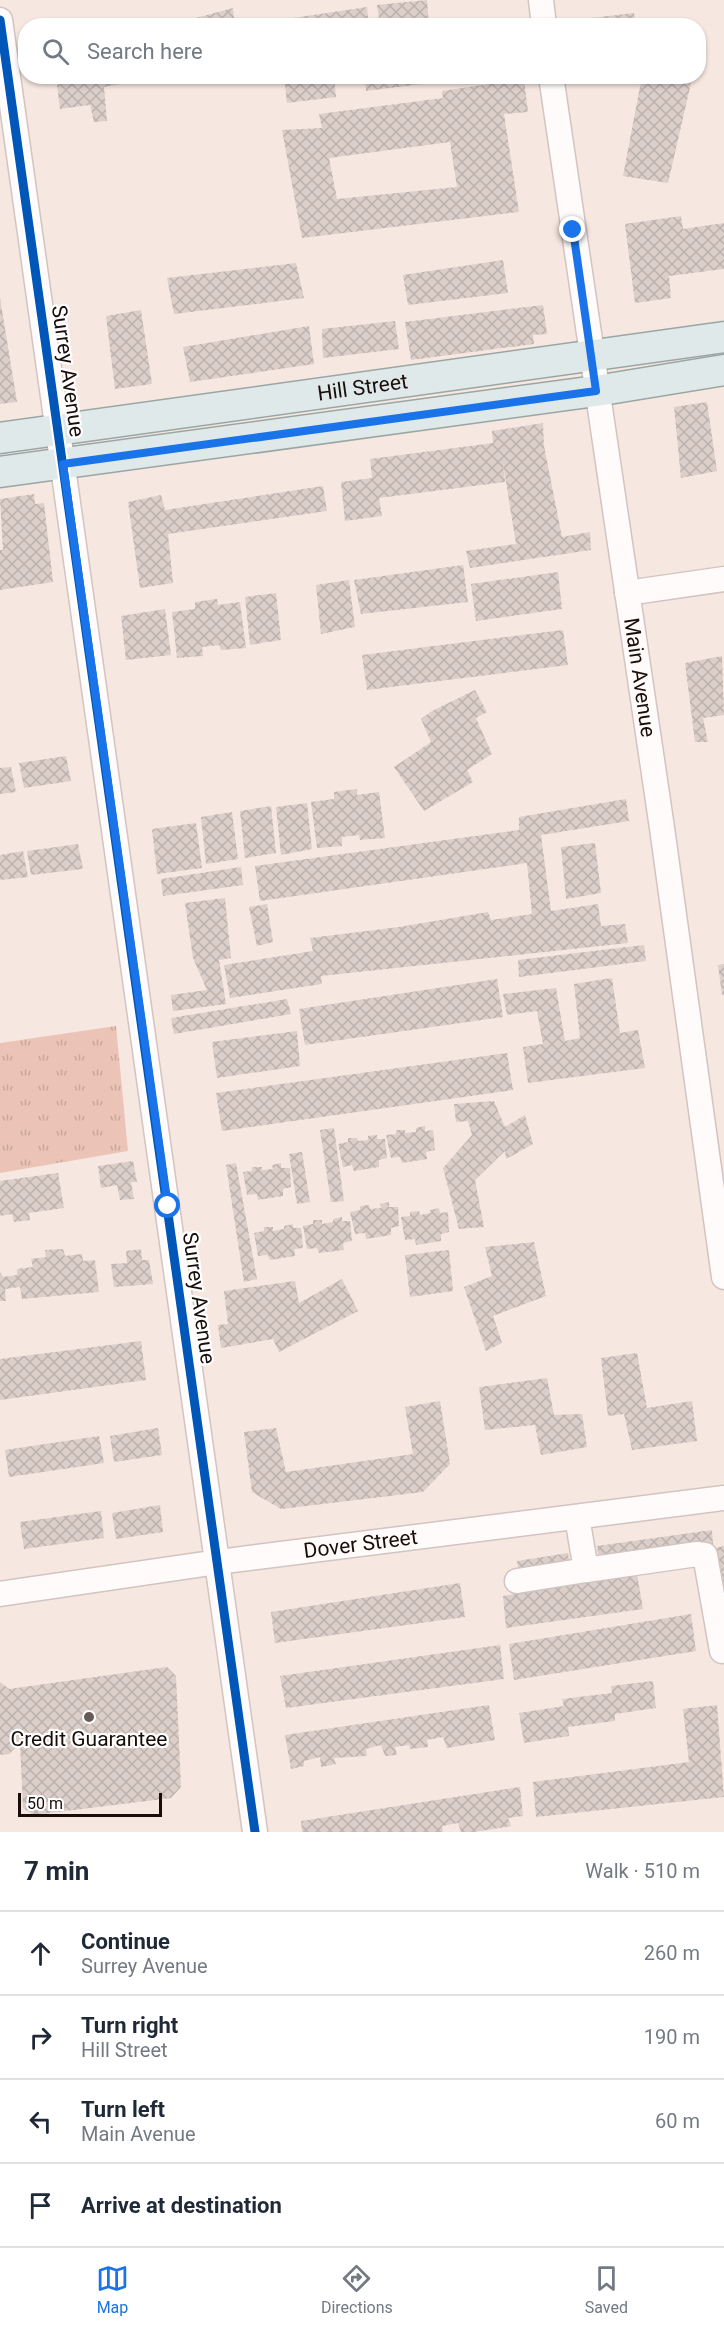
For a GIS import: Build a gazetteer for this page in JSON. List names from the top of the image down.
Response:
{
  "streets": {
    "main road": ["Hill Street"],
    "street": ["Surrey Avenue", "Main Avenue", "Dover Street"]
  },
  "crossings": [
    ["Surrey Avenue", "Hill Street"],
    ["Surrey Avenue", "Dover Street"],
    ["Hill Street", "Main Avenue"]
  ],
  "places": ["Credit Guarantee"],
  "scale_bar": "50 m",
  "page": {
    "search": "Search here",
    "scale": "50 m",
    "heading": ["7 min", "Walk · 510 m"],
    "list": [
      ["Continue", "Surrey Avenue", "260 m"],
      ["Turn right", "Hill Street", "190 m"],
      ["Turn left", "Main Avenue", "60 m"],
      "Arrive at destination"
    ],
    "nav": ["Map", "Directions", "Saved"]
  }
}
